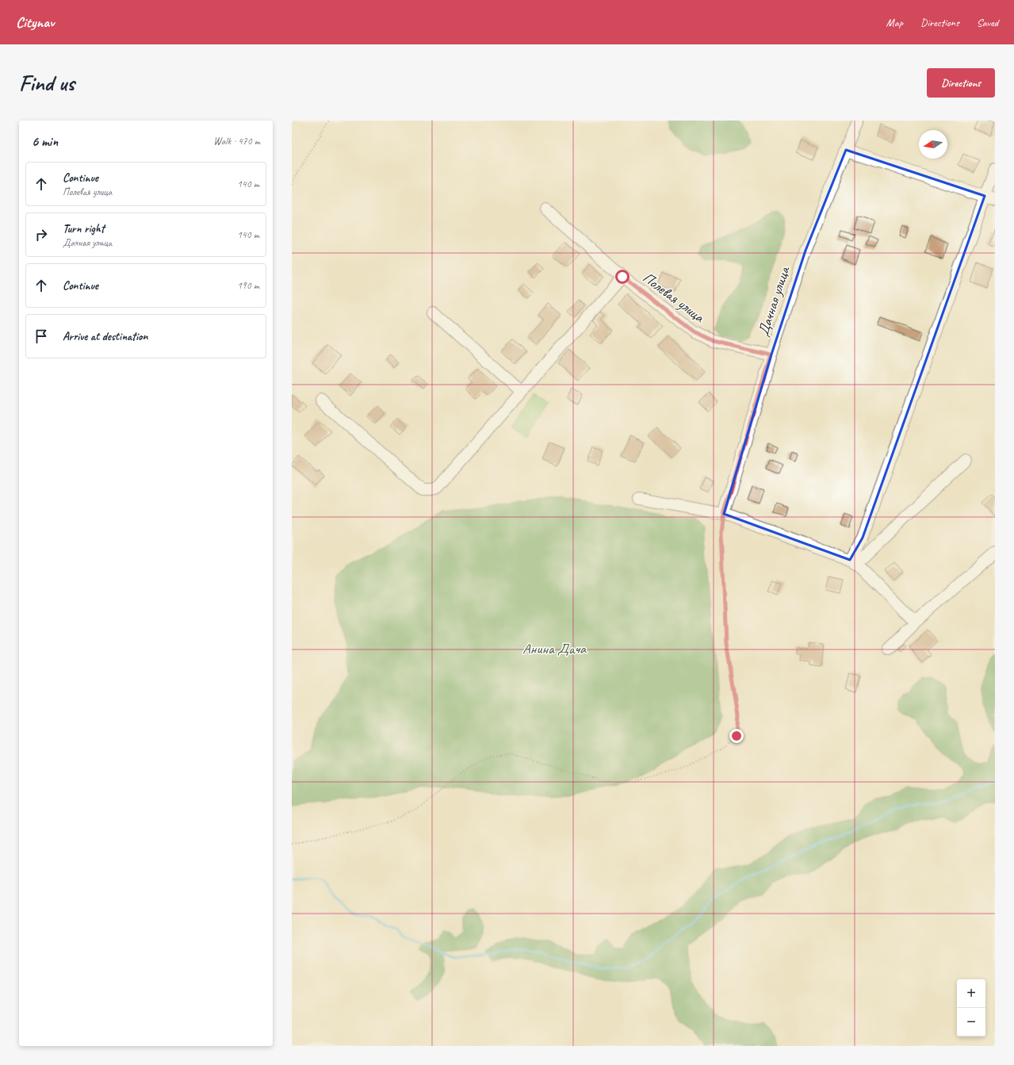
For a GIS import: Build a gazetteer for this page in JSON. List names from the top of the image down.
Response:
{
  "streets": {
    "street": ["Полевая улица", "Дачная улица"]
  },
  "crossings": [
    ["Полевая улица", "Дачная улица"]
  ],
  "parks": ["Анина Дача"],
  "north": "left",
  "page": {
    "header": "Citynav",
    "nav": ["Map", "Directions", "Saved"],
    "buttons": "Directions",
    "title": "Find us",
    "heading": ["6 min", "Walk · 470 m"],
    "list": [
      ["Continue", "Полевая улица", "140 m"],
      ["Turn right", "Дачная улица", "140 m"],
      ["Continue", "190 m"],
      "Arrive at destination"
    ],
    "map_buttons": ["+", "−"]
  }
}
